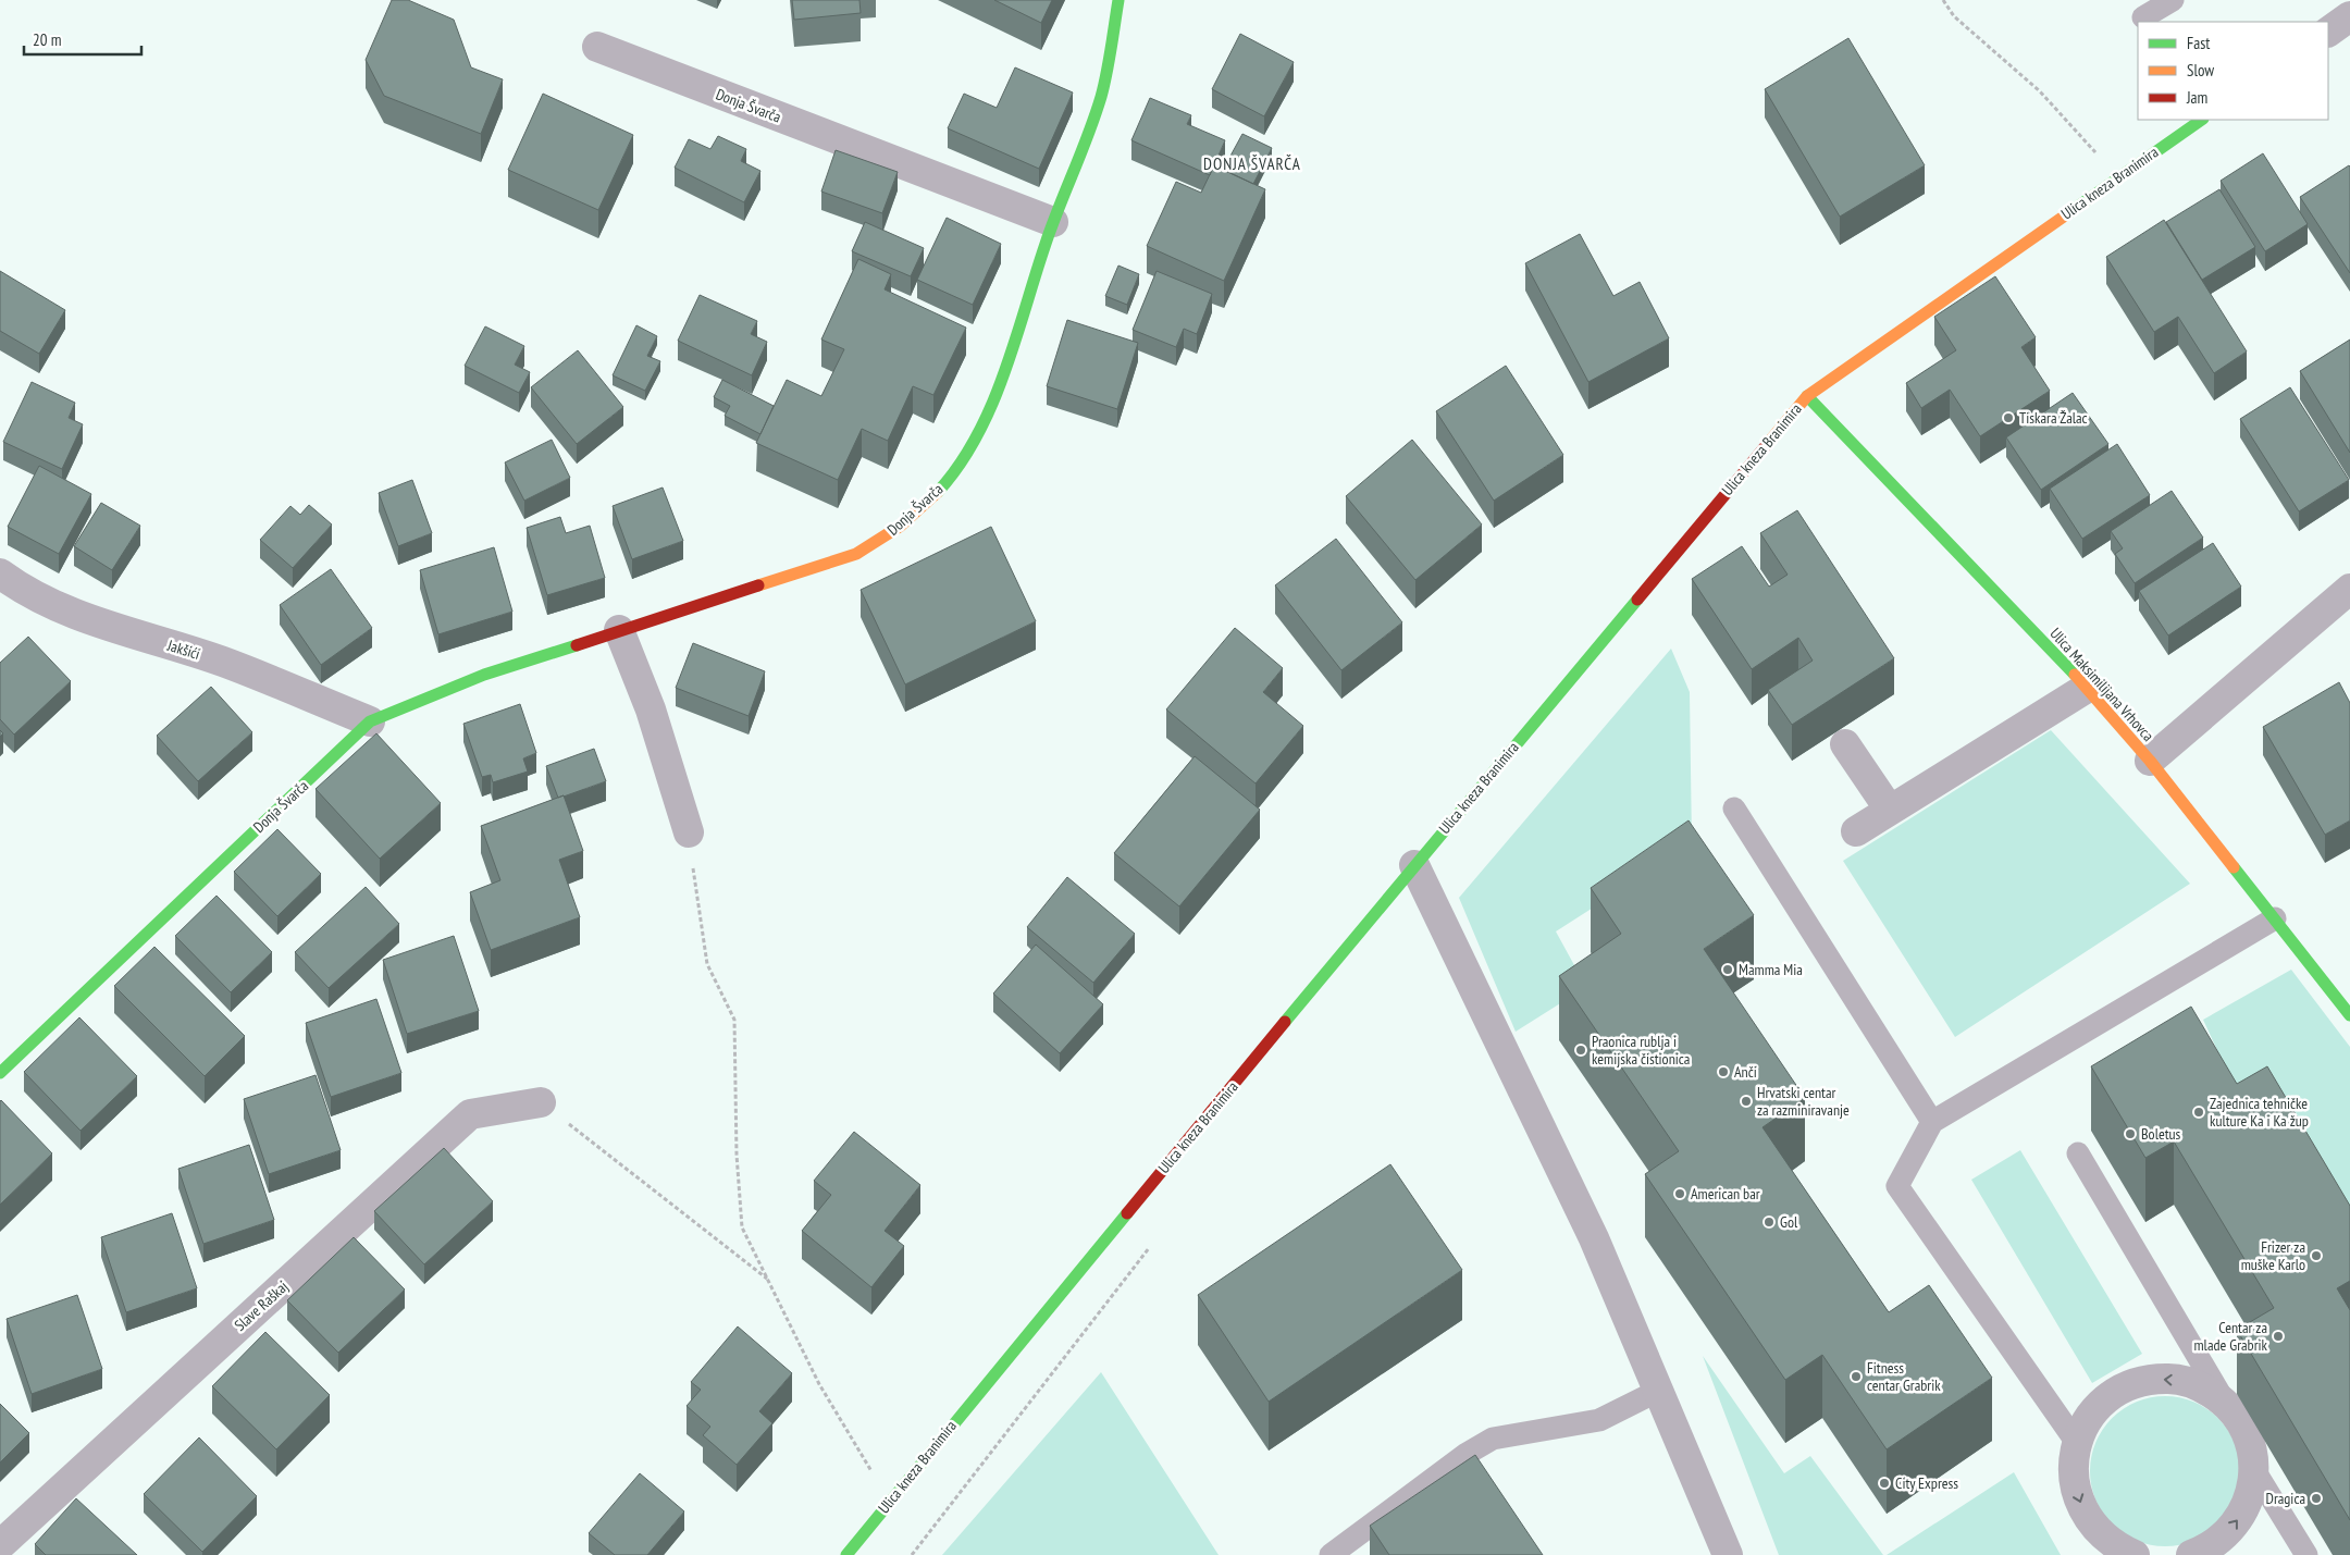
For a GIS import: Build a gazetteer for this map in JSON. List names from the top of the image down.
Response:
{
  "streets": {
    "street": [
      "Donja Švarča",
      "Ulica kneza Branimira",
      "Jakšići",
      "Ulica Maksimilijana Vrhovca",
      "Slave Raškaj"
    ]
  },
  "crossings": [
    ["Donja Švarča", "Jakšići"],
    ["Ulica kneza Branimira", "Ulica Maksimilijana Vrhovca"]
  ],
  "districts": ["DONJA ŠVARČA"],
  "places": [
    "Tiskara Žalac",
    "Mamma Mia",
    "Praonica rublja i kemijska čistionica",
    "Anči",
    "Hrvatski centar za razminiravanje",
    "Zajednica tehničke kulture Ka i Ka žup",
    "Boletus",
    "American bar",
    "Gol",
    "Frizer za muške Karlo",
    "Centar za mlade Grabrik",
    "Fitness centar Grabrik",
    "City Express",
    "Dragica"
  ],
  "legend": ["Fast", "Slow", "Jam"],
  "scale_bar": "20 m"
}
